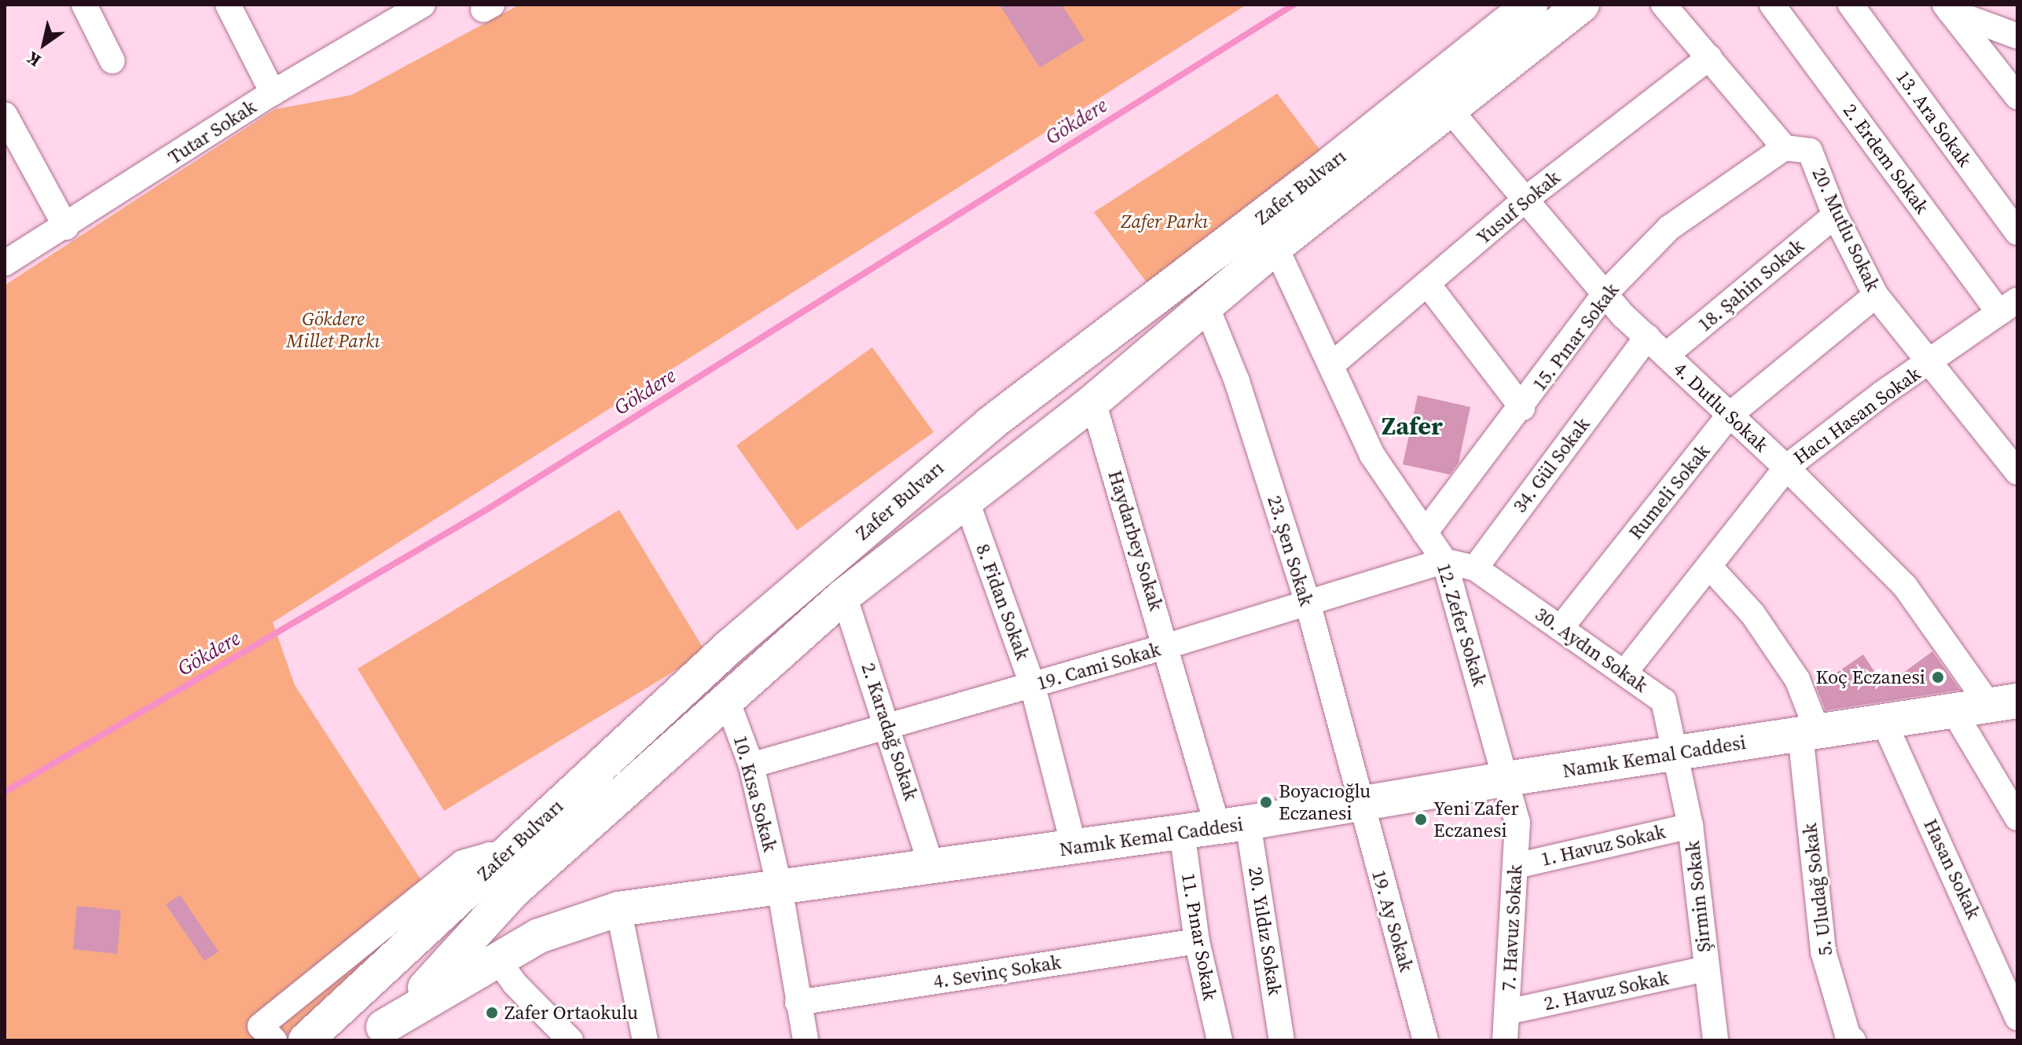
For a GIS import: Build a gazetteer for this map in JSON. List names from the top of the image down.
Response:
{
  "streets": {
    "main road": ["Zafer Bulvarı", "Namık Kemal Caddesi"],
    "street": [
      "13. Ara Sokak",
      "Tutar Sokak",
      "2. Erdem Sokak",
      "Yusuf Sokak",
      "20. Mutlu Sokak",
      "18. Şahin Sokak",
      "15. Pınar Sokak",
      "4. Dutlu Sokak",
      "Hacı Hasan Sokak",
      "34. Gül Sokak",
      "Rumeli Sokak",
      "Haydarbey Sokak",
      "23. Şen Sokak",
      "8. Fidan Sokak",
      "12. Zefer Sokak",
      "30. Aydın Sokak",
      "19. Cami Sokak",
      "2. Karadağ Sokak",
      "10. Kısa Sokak",
      "1. Havuz Sokak",
      "Hasan Sokak",
      "5. Uludağ Sokak",
      "Şirmin Sokak",
      "19. Ay Sokak",
      "7. Havuz Sokak",
      "20. Yıldız Sokak",
      "11. Pınar Sokak",
      "4. Sevinç Sokak",
      "2. Havuz Sokak"
    ]
  },
  "crossings": [
    ["2. Erdem Sokak", "Hacı Hasan Sokak"],
    ["Zafer Bulvarı", "4. Dutlu Sokak"],
    ["Zafer Bulvarı", "Haydarbey Sokak"],
    ["Zafer Bulvarı", "23. Şen Sokak"],
    ["Zafer Bulvarı", "8. Fidan Sokak"],
    ["Zafer Bulvarı", "12. Zefer Sokak"],
    ["Zafer Bulvarı", "2. Karadağ Sokak"],
    ["Zafer Bulvarı", "Namık Kemal Caddesi"],
    ["Zafer Bulvarı", "10. Kısa Sokak"],
    ["Yusuf Sokak", "4. Dutlu Sokak"],
    ["Yusuf Sokak", "12. Zefer Sokak"],
    ["20. Mutlu Sokak", "18. Şahin Sokak"],
    ["20. Mutlu Sokak", "15. Pınar Sokak"],
    ["20. Mutlu Sokak", "Hacı Hasan Sokak"],
    ["20. Mutlu Sokak", "Rumeli Sokak"],
    ["18. Şahin Sokak", "4. Dutlu Sokak"],
    ["15. Pınar Sokak", "4. Dutlu Sokak"],
    ["15. Pınar Sokak", "12. Zefer Sokak"],
    ["4. Dutlu Sokak", "Hacı Hasan Sokak"],
    ["4. Dutlu Sokak", "34. Gül Sokak"],
    ["4. Dutlu Sokak", "Rumeli Sokak"],
    ["4. Dutlu Sokak", "Namık Kemal Caddesi"],
    ["Hacı Hasan Sokak", "30. Aydın Sokak"],
    ["Hacı Hasan Sokak", "5. Uludağ Sokak"],
    ["34. Gül Sokak", "30. Aydın Sokak"],
    ["Rumeli Sokak", "30. Aydın Sokak"],
    ["Haydarbey Sokak", "19. Cami Sokak"],
    ["Haydarbey Sokak", "Namık Kemal Caddesi"],
    ["Haydarbey Sokak", "20. Yıldız Sokak"],
    ["23. Şen Sokak", "19. Cami Sokak"],
    ["23. Şen Sokak", "Namık Kemal Caddesi"],
    ["23. Şen Sokak", "19. Ay Sokak"],
    ["8. Fidan Sokak", "19. Cami Sokak"],
    ["8. Fidan Sokak", "Namık Kemal Caddesi"],
    ["12. Zefer Sokak", "19. Cami Sokak"],
    ["12. Zefer Sokak", "Namık Kemal Caddesi"],
    ["12. Zefer Sokak", "7. Havuz Sokak"],
    ["30. Aydın Sokak", "Namık Kemal Caddesi"],
    ["30. Aydın Sokak", "Şirmin Sokak"],
    ["19. Cami Sokak", "2. Karadağ Sokak"],
    ["19. Cami Sokak", "10. Kısa Sokak"],
    ["2. Karadağ Sokak", "Namık Kemal Caddesi"],
    ["Namık Kemal Caddesi", "10. Kısa Sokak"],
    ["Namık Kemal Caddesi", "Hasan Sokak"],
    ["Namık Kemal Caddesi", "5. Uludağ Sokak"],
    ["Namık Kemal Caddesi", "Şirmin Sokak"],
    ["Namık Kemal Caddesi", "19. Ay Sokak"],
    ["Namık Kemal Caddesi", "7. Havuz Sokak"],
    ["Namık Kemal Caddesi", "20. Yıldız Sokak"],
    ["Namık Kemal Caddesi", "11. Pınar Sokak"],
    ["10. Kısa Sokak", "4. Sevinç Sokak"],
    ["1. Havuz Sokak", "Şirmin Sokak"],
    ["1. Havuz Sokak", "7. Havuz Sokak"],
    ["Şirmin Sokak", "2. Havuz Sokak"],
    ["7. Havuz Sokak", "2. Havuz Sokak"],
    ["11. Pınar Sokak", "4. Sevinç Sokak"]
  ],
  "districts": ["Zafer"],
  "water": ["Gökdere"],
  "parks": ["Zafer Parkı", "Gökdere Millet Parkı"],
  "places": [
    "Koç Eczanesi",
    "Boyacıoğlu Eczanesi",
    "Yeni Zafer Eczanesi",
    "Zafer Ortaokulu"
  ],
  "north": "bottom left"
}
